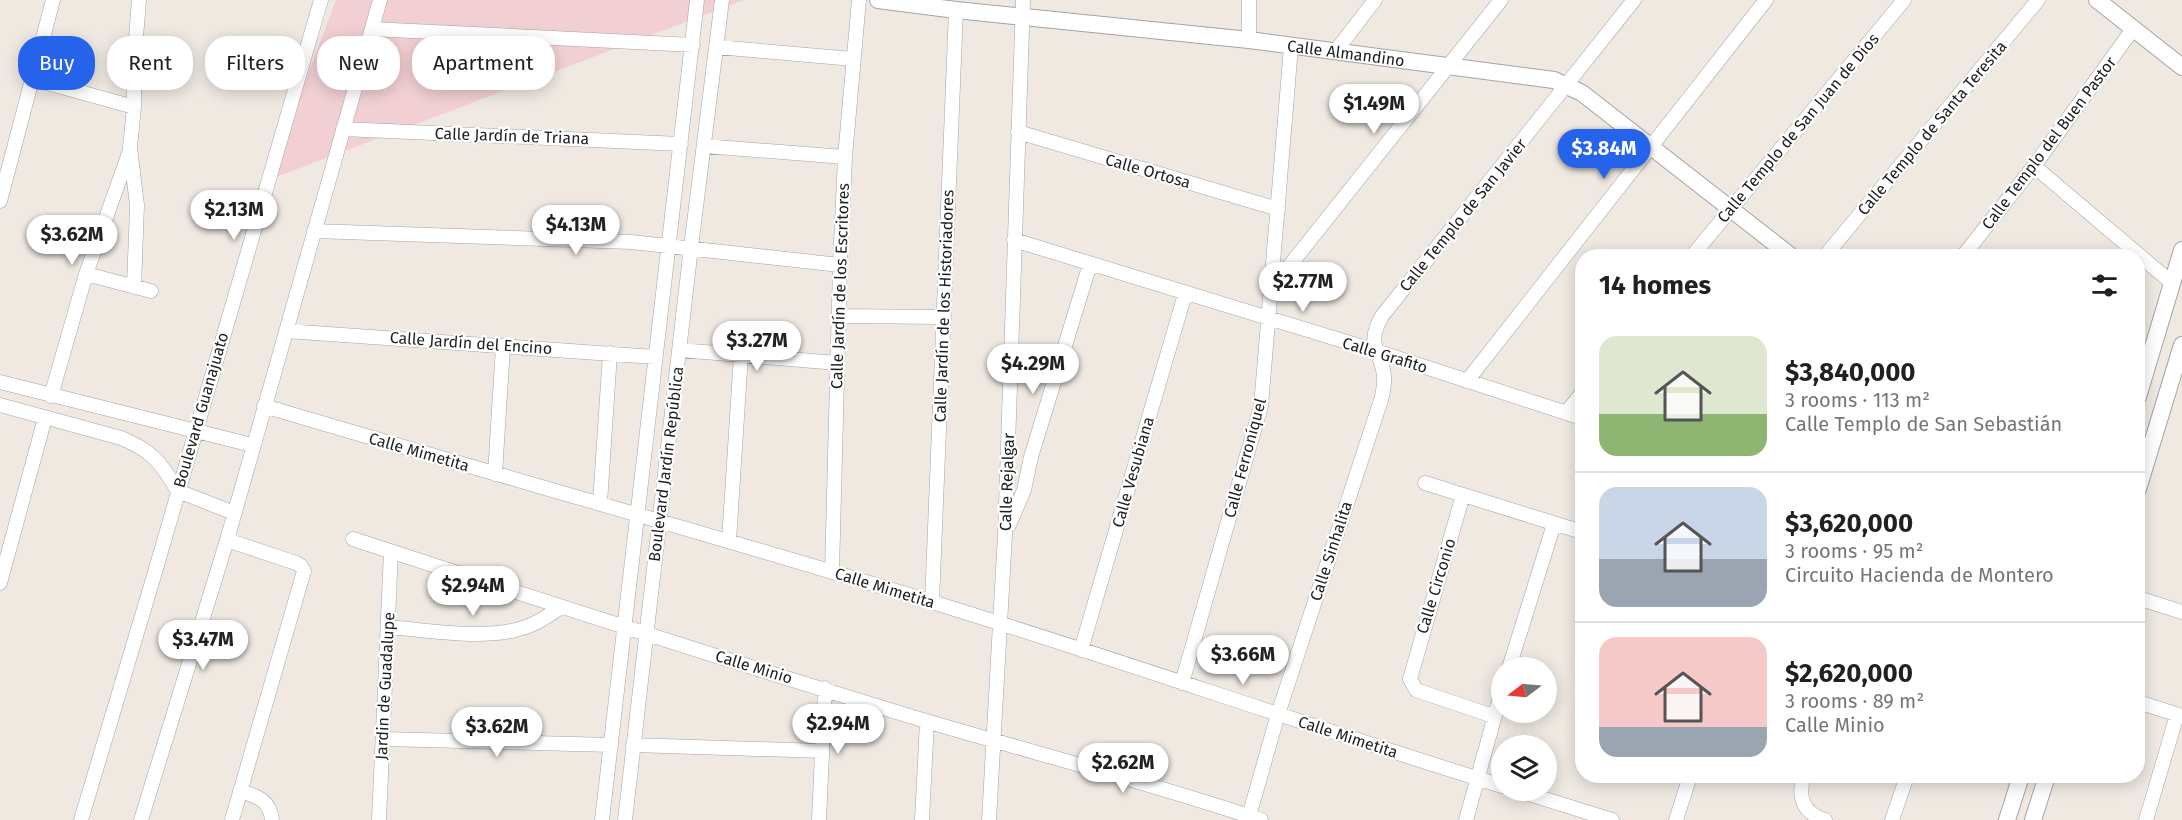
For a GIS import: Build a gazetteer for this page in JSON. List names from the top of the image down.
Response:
{
  "streets": {
    "street": [
      "Calle Almandino",
      "Calle Templo de San Juan de Dios",
      "Calle Templo de Santa Teresita",
      "Calle Jardín de Triana",
      "Calle Templo del Buen Pastor",
      "Calle Ortosa",
      "Calle Templo de San Javier",
      "Calle Jardín de los Escritores",
      "Calle Jardín de los Historiadores",
      "Calle Jardín del Encino",
      "Calle Grafito",
      "Boulevard Guanajuato",
      "Calle Mimetita",
      "Calle Ferroníquel",
      "Boulevard Jardín República",
      "Calle Vesubiana",
      "Calle Rejalgar",
      "Calle Sinhalita",
      "Calle Circonio",
      "Calle Minio",
      "Jardin de Guadalupe"
    ]
  },
  "crossings": [
    ["Calle Almandino", "Calle Templo de San Juan de Dios"],
    ["Calle Almandino", "Calle Templo de San Javier"],
    ["Calle Almandino", "Calle Jardín de los Historiadores"],
    ["Calle Almandino", "Calle Ferroníquel"],
    ["Calle Almandino", "Calle Rejalgar"],
    ["Calle Jardín de Triana", "Boulevard Jardín República"],
    ["Calle Ortosa", "Calle Ferroníquel"],
    ["Calle Ortosa", "Calle Rejalgar"],
    ["Calle Templo de San Javier", "Calle Grafito"],
    ["Calle Templo de San Javier", "Calle Sinhalita"],
    ["Calle Jardín de los Escritores", "Calle Mimetita"],
    ["Calle Jardín de los Historiadores", "Calle Mimetita"],
    ["Calle Jardín del Encino", "Boulevard Jardín República"],
    ["Calle Grafito", "Calle Ferroníquel"],
    ["Calle Grafito", "Calle Vesubiana"],
    ["Calle Grafito", "Calle Rejalgar"],
    ["Calle Grafito", "Calle Sinhalita"],
    ["Calle Mimetita", "Calle Ferroníquel"],
    ["Calle Mimetita", "Boulevard Jardín República"],
    ["Calle Mimetita", "Calle Vesubiana"],
    ["Calle Mimetita", "Calle Rejalgar"],
    ["Calle Mimetita", "Calle Sinhalita"],
    ["Boulevard Jardín República", "Calle Minio"],
    ["Calle Rejalgar", "Calle Minio"],
    ["Calle Sinhalita", "Calle Minio"],
    ["Calle Minio", "Jardin de Guadalupe"]
  ],
  "north": "left",
  "page": {
    "chip": [
      "Buy",
      "Rent",
      "Filters",
      "New",
      "Apartment"
    ],
    "price": [
      "$1.49M",
      "$3.84M",
      "$2.13M",
      "$4.13M",
      "$3.62M",
      "$2.77M",
      "$3.27M",
      "$4.29M",
      "$2.94M",
      "$3.47M",
      "$3.66M",
      "$2.94M",
      "$3.62M",
      "$2.62M"
    ],
    "heading": "14 homes",
    "list": [
      {
        "name": "$3,840,000",
        "note": "3 rooms · 113 m² · Calle Templo de San Sebastián"
      },
      {
        "name": "$3,620,000",
        "note": "3 rooms · 95 m² · Circuito Hacienda de Montero"
      },
      {
        "name": "$2,620,000",
        "note": "3 rooms · 89 m² · Calle Minio"
      }
    ]
  }
}
